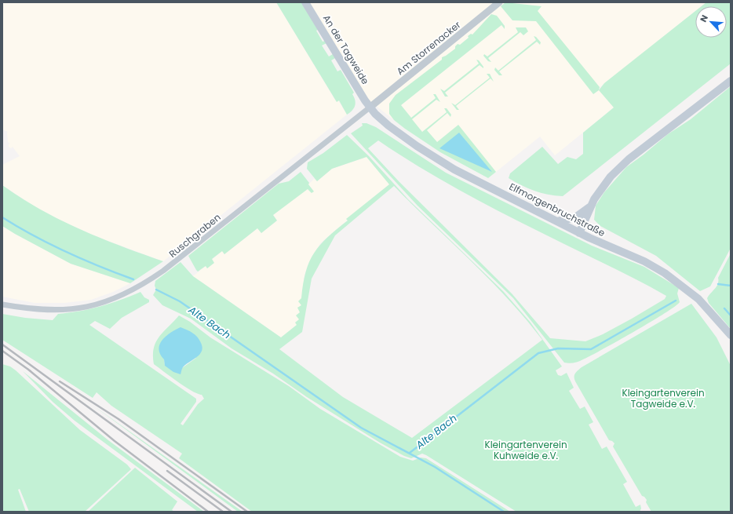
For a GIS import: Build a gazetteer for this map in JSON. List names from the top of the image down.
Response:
{
  "streets": {
    "main road": ["An der Tagweide", "Elfmorgenbruchstraße"],
    "street": ["Am Storrenacker", "Ruschgraben"]
  },
  "crossings": [
    ["Am Storrenacker", "An der Tagweide"],
    ["Am Storrenacker", "Elfmorgenbruchstraße"],
    ["Am Storrenacker", "Ruschgraben"],
    ["An der Tagweide", "Elfmorgenbruchstraße"],
    ["An der Tagweide", "Ruschgraben"],
    ["Elfmorgenbruchstraße", "Ruschgraben"]
  ],
  "water": ["Alte Bach"],
  "parks": ["Kleingartenverein Tagweide e.V.", "Kleingartenverein Kuhweide e.V."],
  "north": "top left"
}
